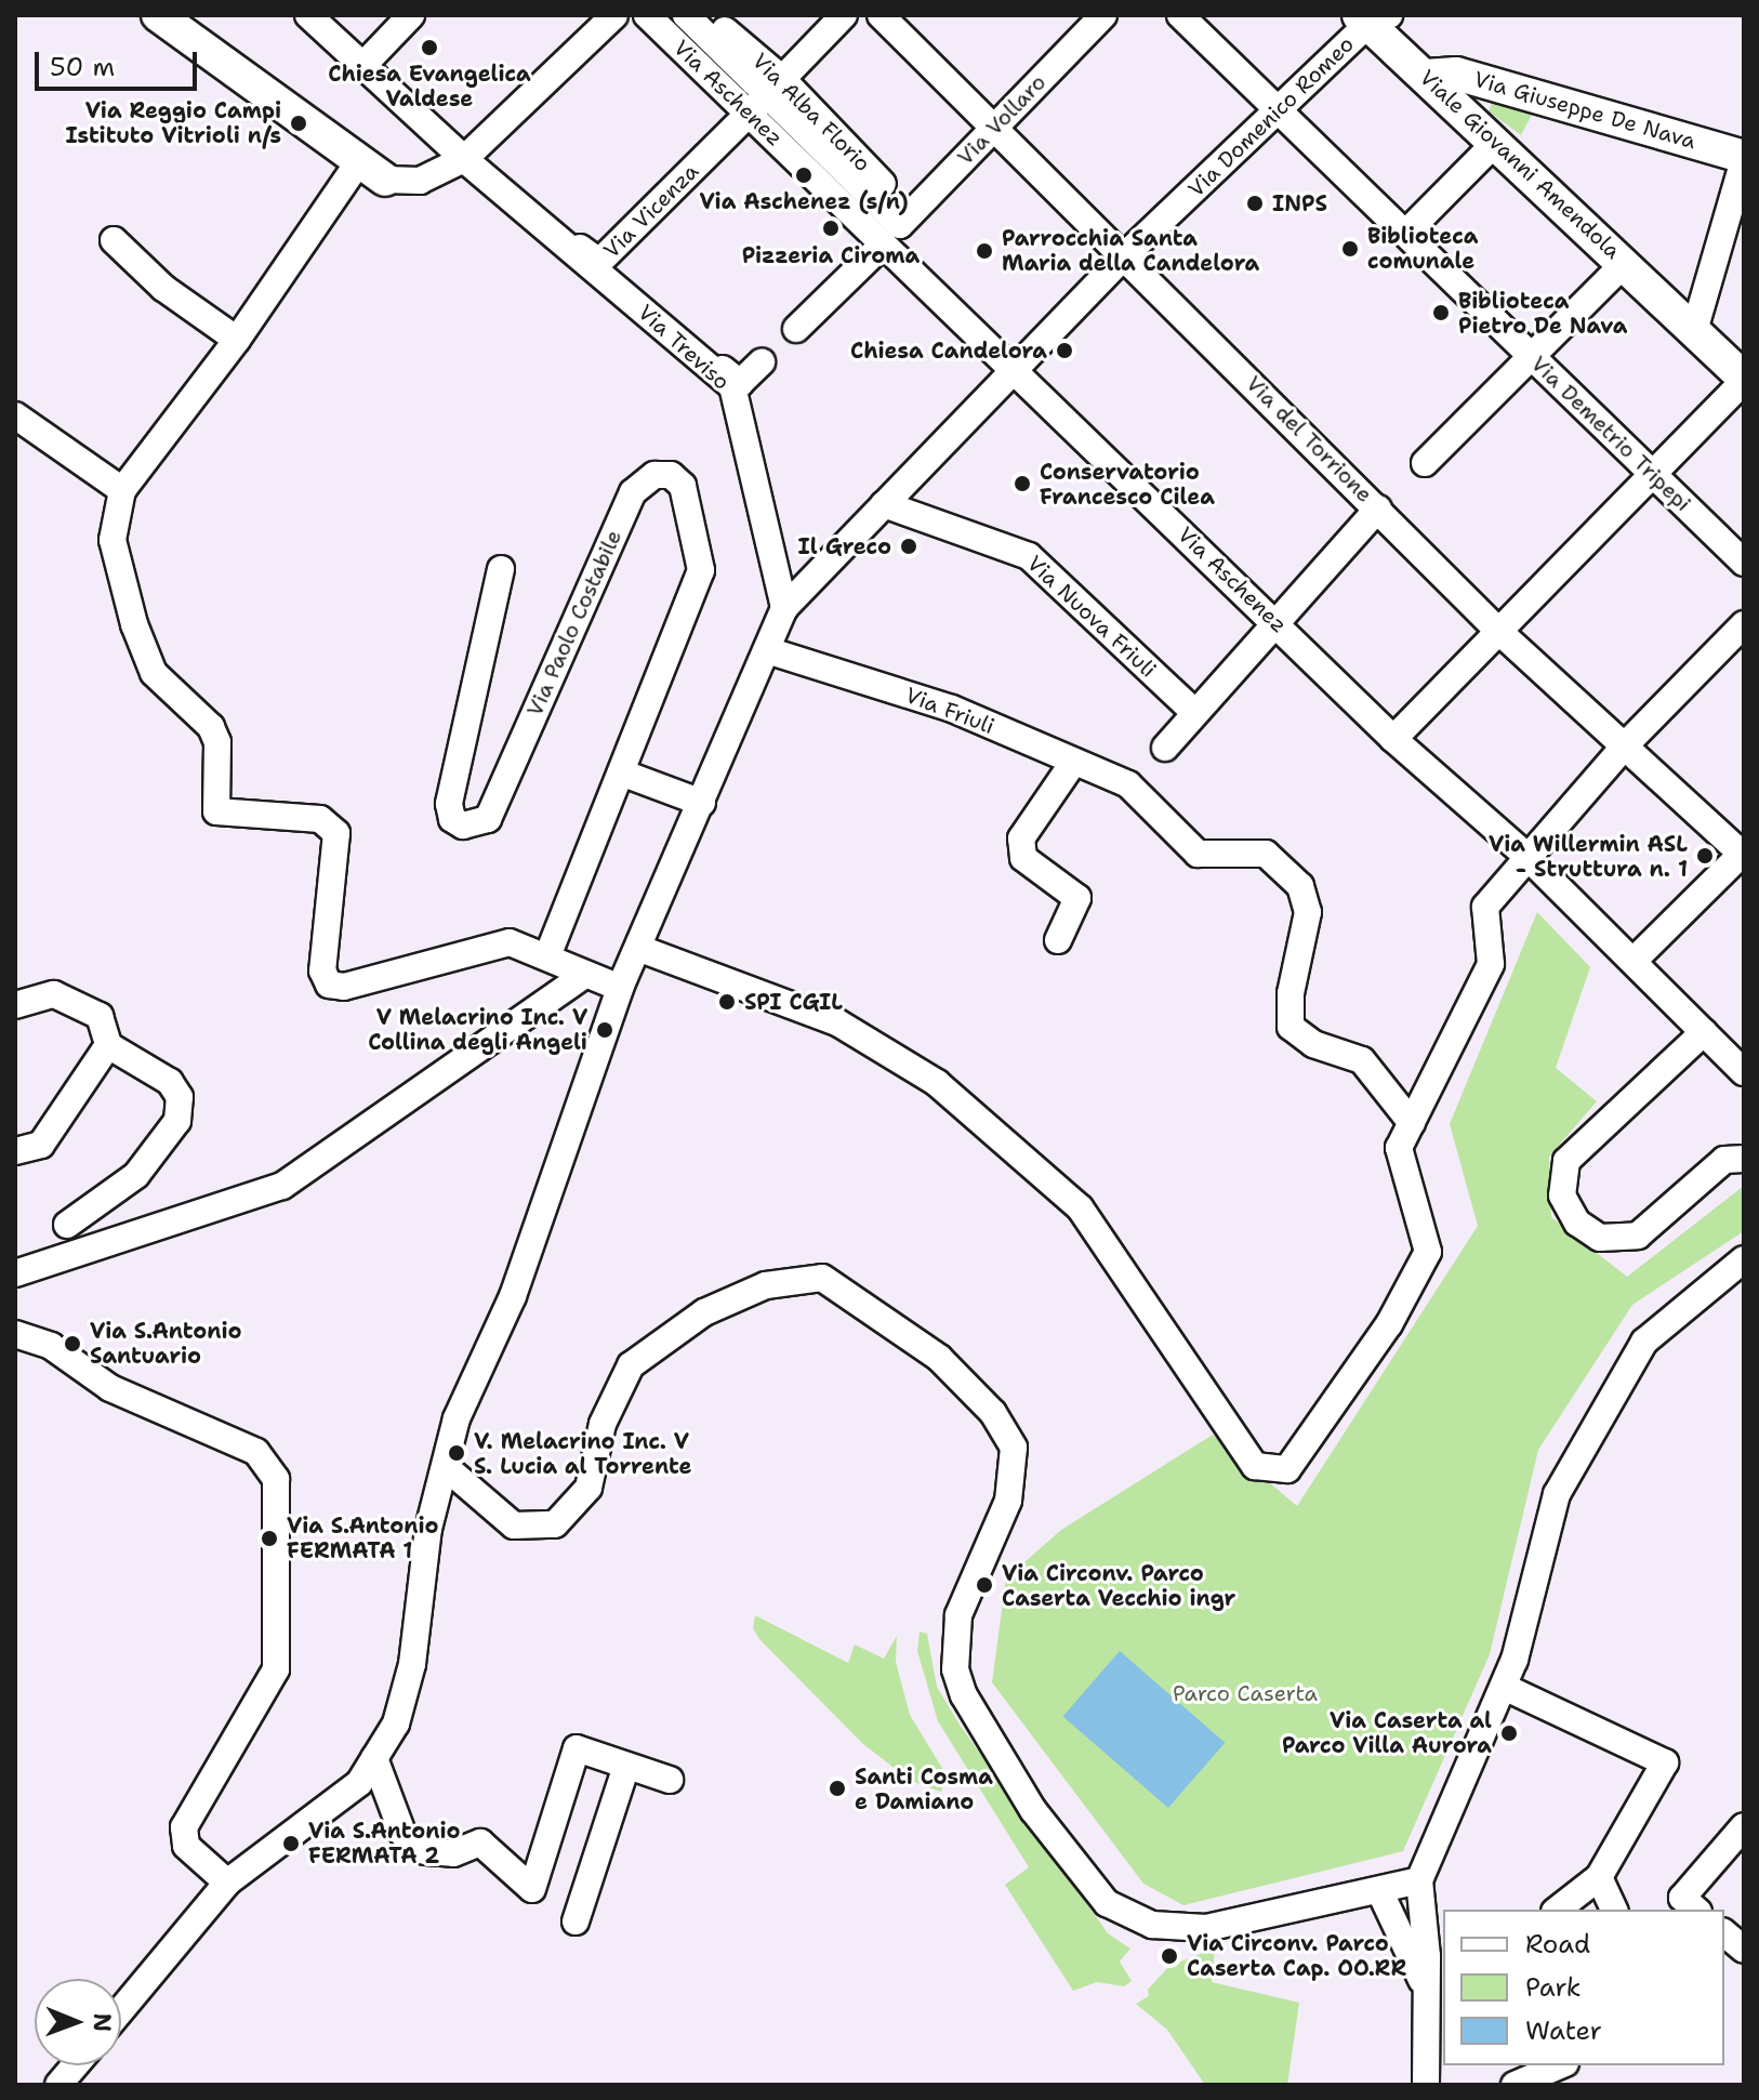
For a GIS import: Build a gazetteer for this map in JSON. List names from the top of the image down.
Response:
{
  "streets": {
    "street": [
      "Via Aschenez",
      "Via Giuseppe De Nava",
      "Via Alba Florio",
      "Via Domenico Romeo",
      "Via Vollaro",
      "Viale Giovanni Amendola",
      "Via Vicenza",
      "Via Treviso",
      "Via Demetrio Tripepi",
      "Via del Torrione",
      "Via Nuova Friuli",
      "Via Paolo Costabile",
      "Via Friuli"
    ]
  },
  "crossings": [
    ["Via Aschenez", "Via Alba Florio"],
    ["Via Aschenez", "Via Domenico Romeo"],
    ["Via Aschenez", "Via Vollaro"],
    ["Via Aschenez", "Via Vicenza"],
    ["Via Giuseppe De Nava", "Viale Giovanni Amendola"],
    ["Via Alba Florio", "Via Vollaro"],
    ["Via Alba Florio", "Via Vicenza"],
    ["Via Domenico Romeo", "Viale Giovanni Amendola"],
    ["Via Domenico Romeo", "Via Treviso"],
    ["Via Domenico Romeo", "Via Demetrio Tripepi"],
    ["Via Domenico Romeo", "Via del Torrione"],
    ["Via Domenico Romeo", "Via Nuova Friuli"],
    ["Via Vollaro", "Via Vicenza"],
    ["Via Vollaro", "Via del Torrione"],
    ["Via Vicenza", "Via Treviso"]
  ],
  "parks": ["Parco Caserta"],
  "places": [
    "Chiesa Evangelica Valdese",
    "Via Reggio Campi Istituto Vitrioli n/s",
    "Via Aschenez (s/n)",
    "INPS",
    "Pizzeria Ciroma",
    "Biblioteca comunale",
    "Parrocchia Santa Maria della Candelora",
    "Biblioteca Pietro De Nava",
    "Chiesa Candelora",
    "Conservatorio Francesco Cilea",
    "Il Greco",
    "Via Willermin ASL - Struttura n. 1",
    "SPI CGIL",
    "V Melacrino Inc. V Collina degli Angeli",
    "Via S.Antonio Santuario",
    "V. Melacrino Inc. V S. Lucia al Torrente",
    "Via S.Antonio FERMATA 1",
    "Via Circonv. Parco Caserta Vecchio ingr",
    "Via Caserta al Parco Villa Aurora",
    "Santi Cosma e Damiano",
    "Via S.Antonio FERMATA 2",
    "Via Circonv. Parco Caserta Cap. OO.RR"
  ],
  "legend": ["Road", "Park", "Water"],
  "scale_bar": "50 m",
  "north": "right"
}
